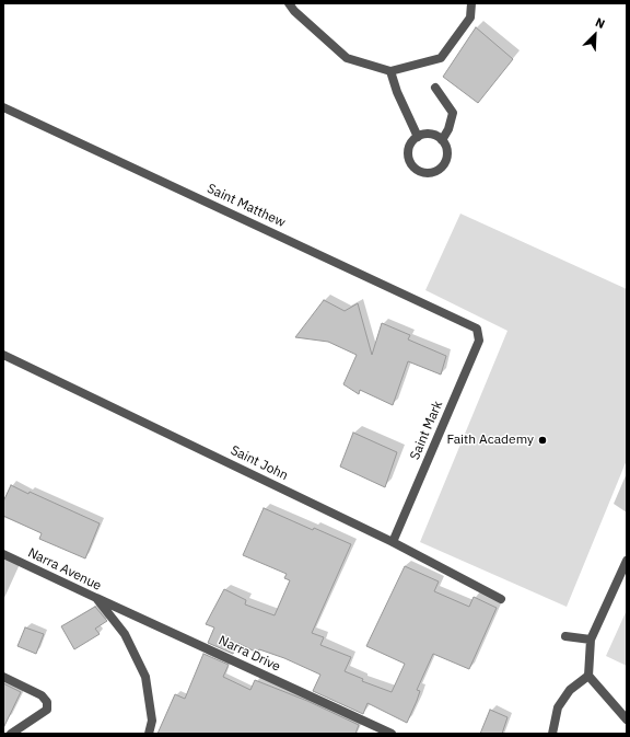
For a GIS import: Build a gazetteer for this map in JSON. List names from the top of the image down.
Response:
{
  "streets": {
    "street": [
      "Saint Matthew",
      "Saint Mark",
      "Saint John",
      "Narra Avenue",
      "Narra Drive"
    ]
  },
  "crossings": [
    ["Saint Matthew", "Saint Mark"],
    ["Saint Mark", "Saint John"],
    ["Narra Avenue", "Narra Drive"]
  ],
  "places": ["Faith Academy"],
  "north": "top right"
}
